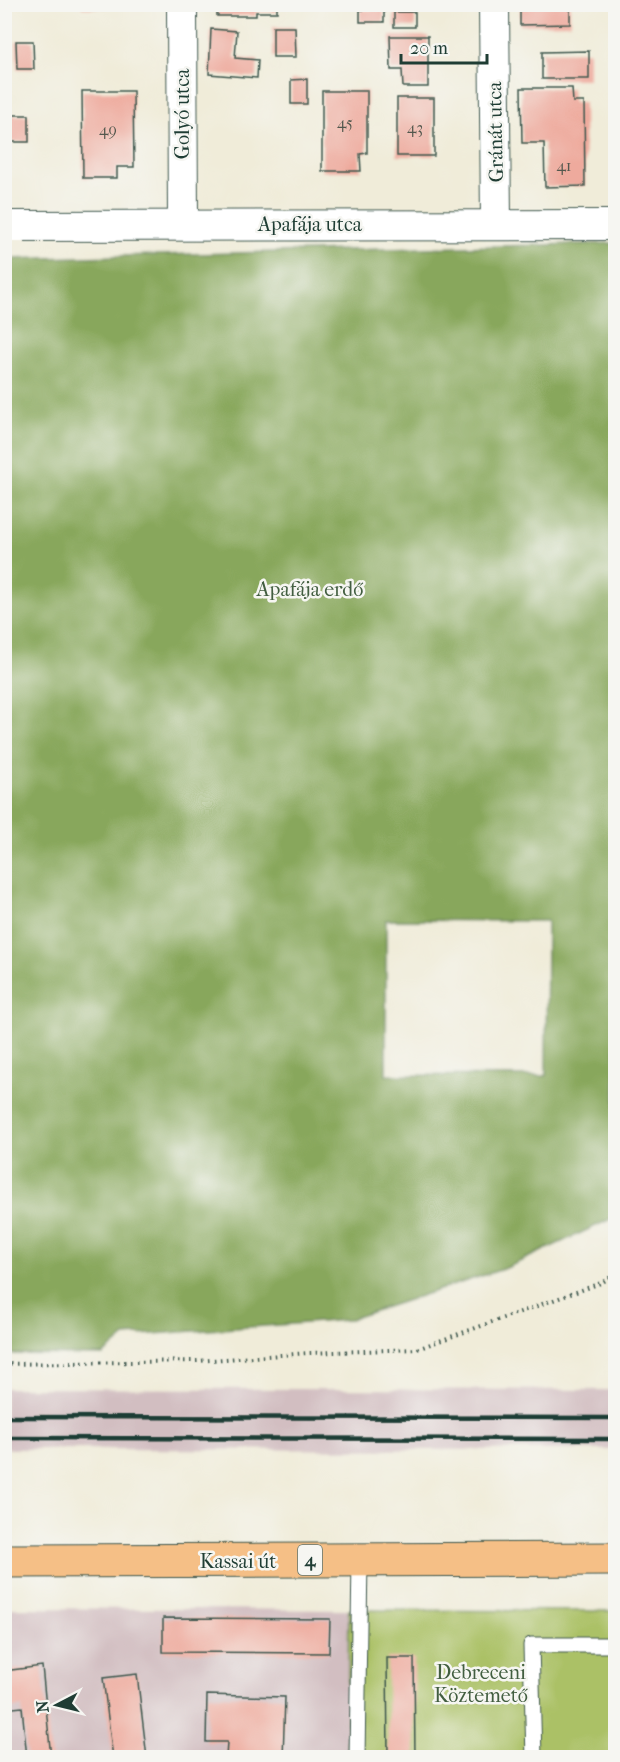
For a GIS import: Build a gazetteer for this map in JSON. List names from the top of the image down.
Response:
{
  "streets": {
    "main road": ["4", "Kassai út"],
    "street": ["Golyó utca", "Gránát utca", "Apafája utca"]
  },
  "crossings": [
    ["Golyó utca", "Apafája utca"],
    ["Gránát utca", "Apafája utca"]
  ],
  "parks": ["Apafája erdő", "Debreceni Köztemető"],
  "house_numbers": [
    "45",
    "43",
    "49",
    "41"
  ],
  "scale_bar": "20 m",
  "north": "left"
}
